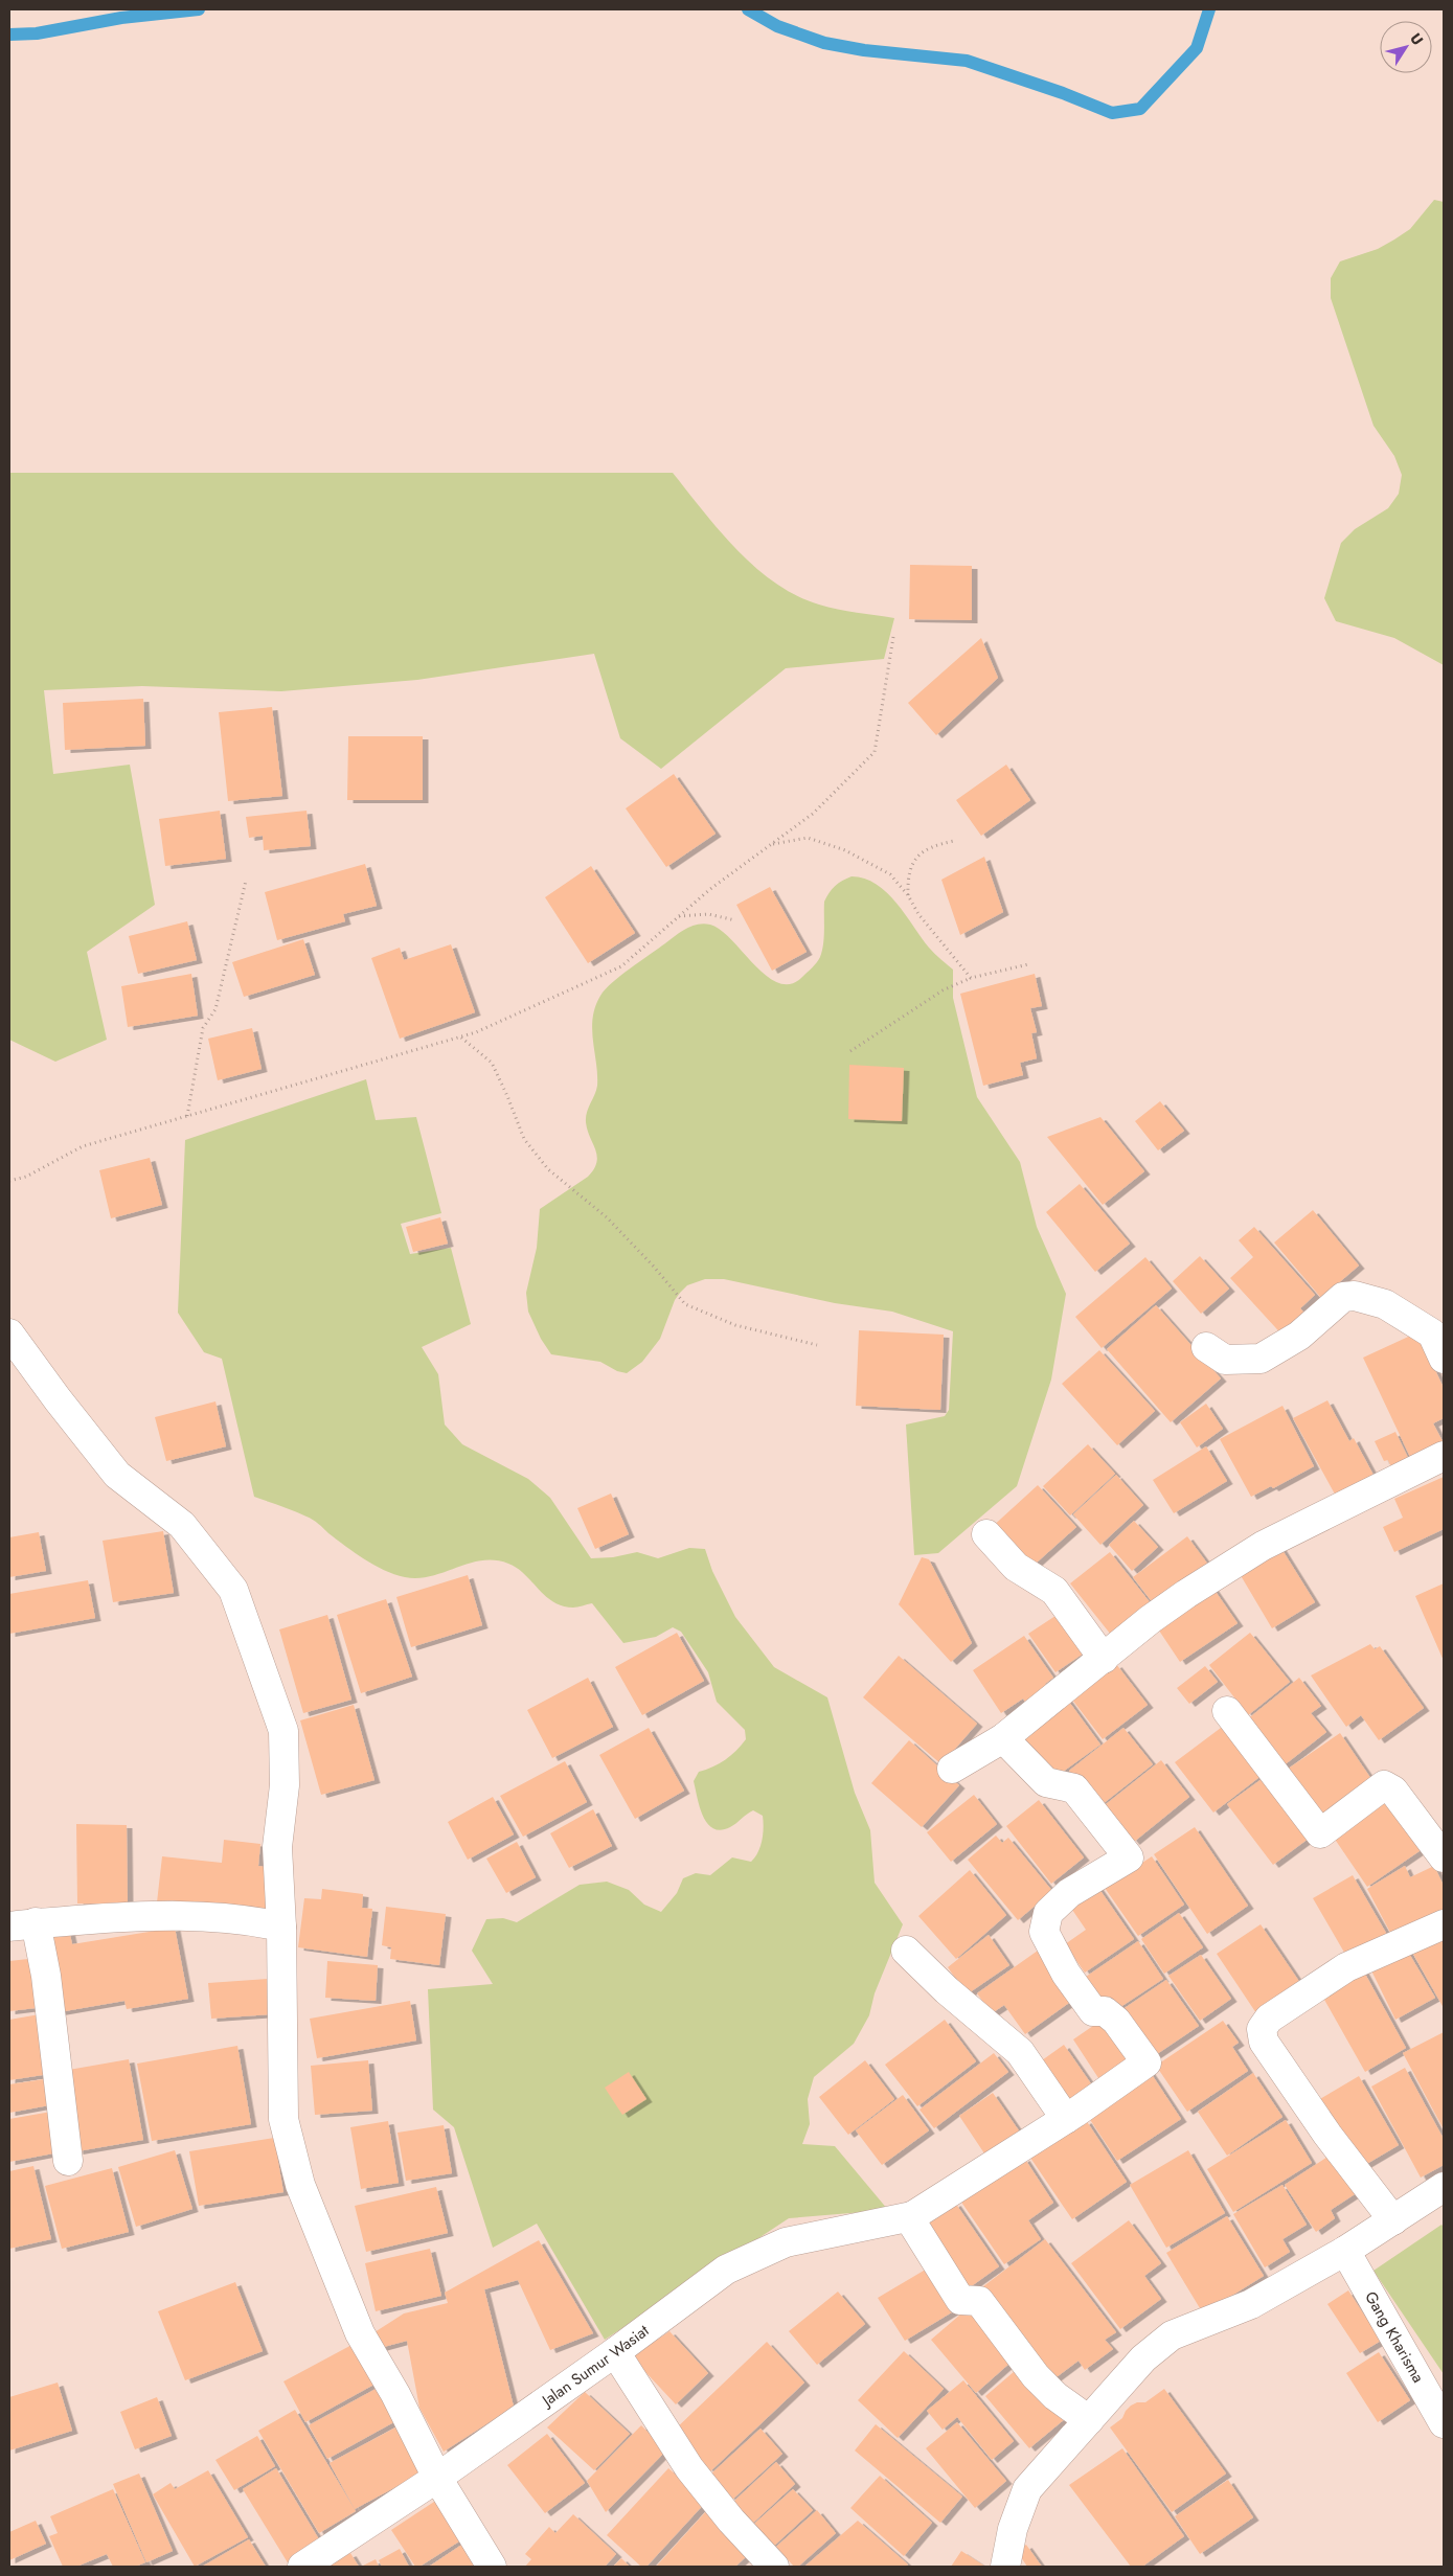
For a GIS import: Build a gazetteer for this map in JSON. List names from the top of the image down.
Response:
{
  "streets": {
    "street": ["Gang Kharisma", "Jalan Sumur Wasiat"]
  },
  "north": "top right"
}
